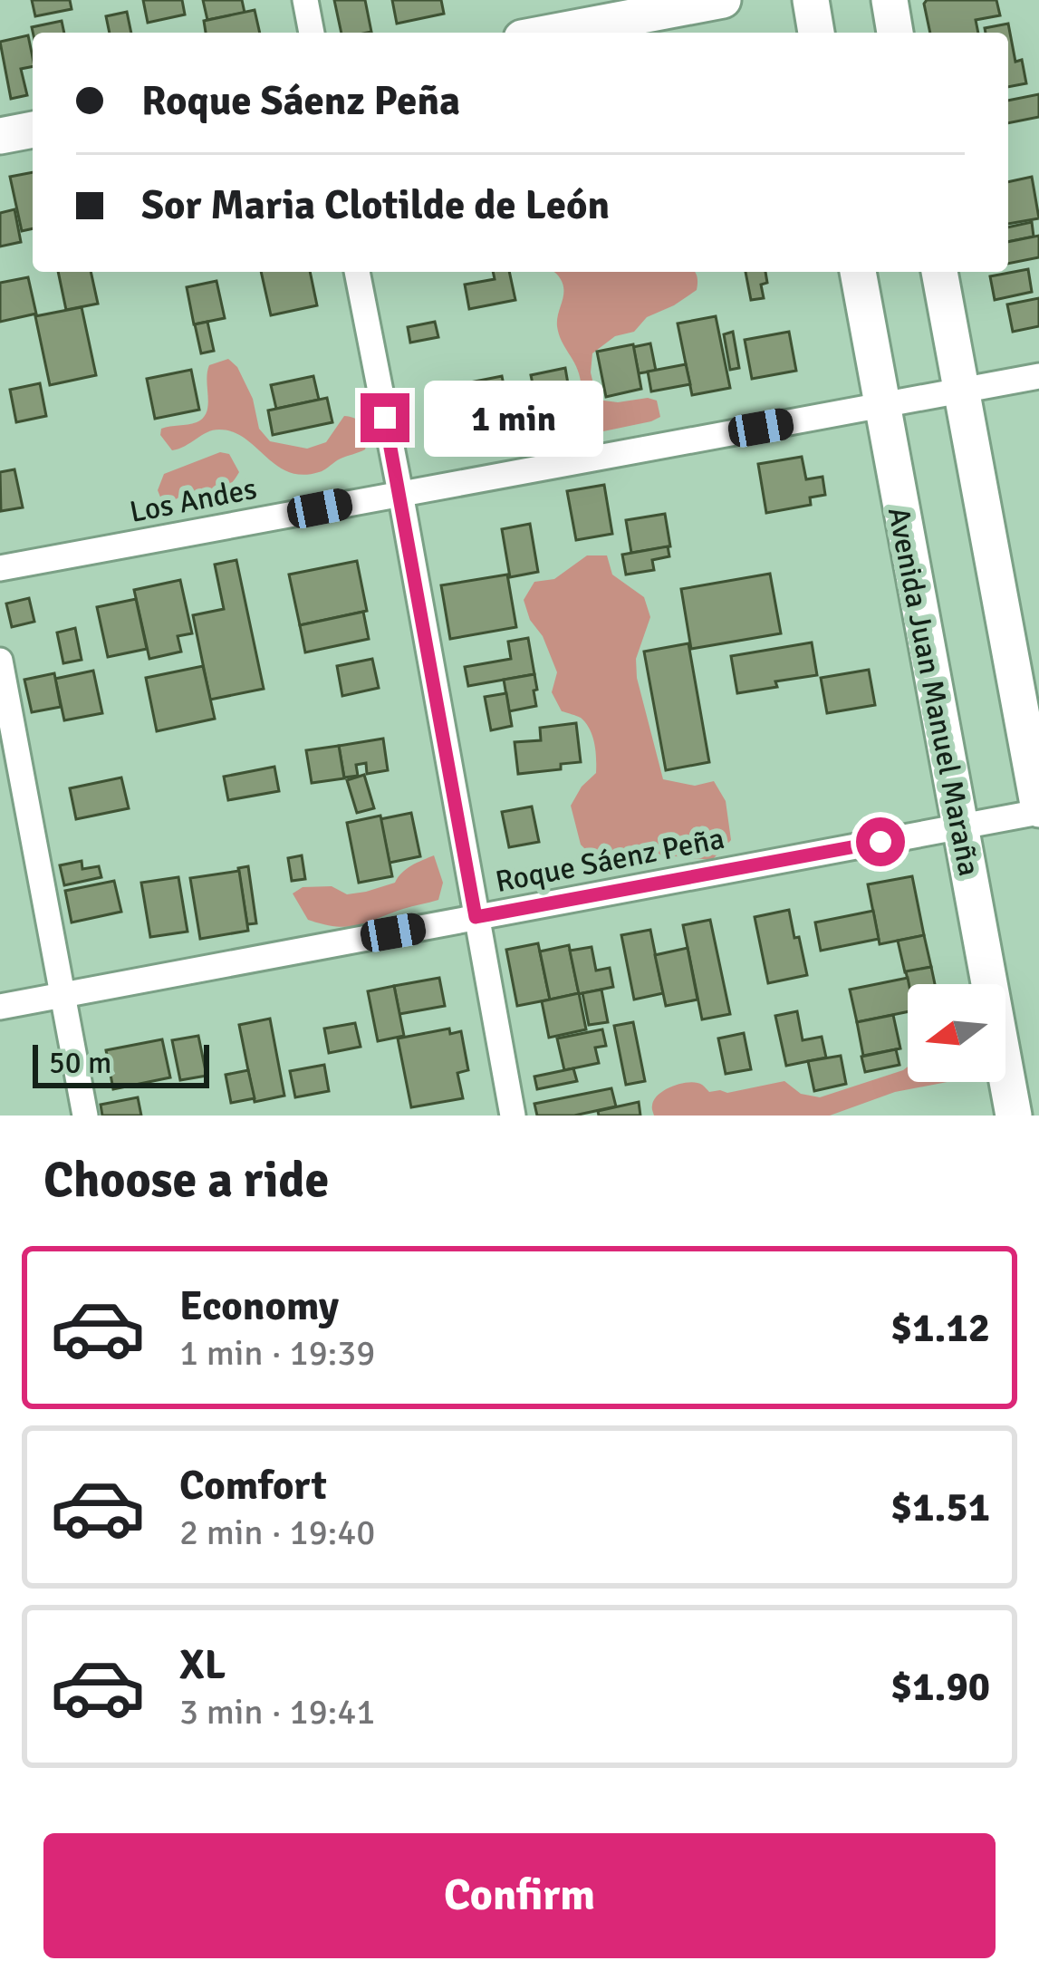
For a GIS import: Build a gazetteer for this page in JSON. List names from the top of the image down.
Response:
{
  "streets": {
    "street": ["Los Andes", "Avenida Juan Manuel Maraña", "Roque Sáenz Peña"]
  },
  "crossings": [
    ["Los Andes", "Avenida Juan Manuel Maraña"],
    ["Avenida Juan Manuel Maraña", "Roque Sáenz Peña"]
  ],
  "scale_bar": "50 m",
  "north": "left",
  "page": {
    "banner": ["Roque Sáenz Peña", "Sor Maria Clotilde de León"],
    "bubble": "1 min",
    "scale": "50 m",
    "heading": "Choose a ride",
    "list": [
      {
        "name": "Economy",
        "note": "1 min · 19:39",
        "value": "$1.12"
      },
      {
        "name": "Comfort",
        "note": "2 min · 19:40",
        "value": "$1.51"
      },
      {
        "name": "XL",
        "note": "3 min · 19:41",
        "value": "$1.90"
      }
    ],
    "buttons": "Confirm"
  }
}
